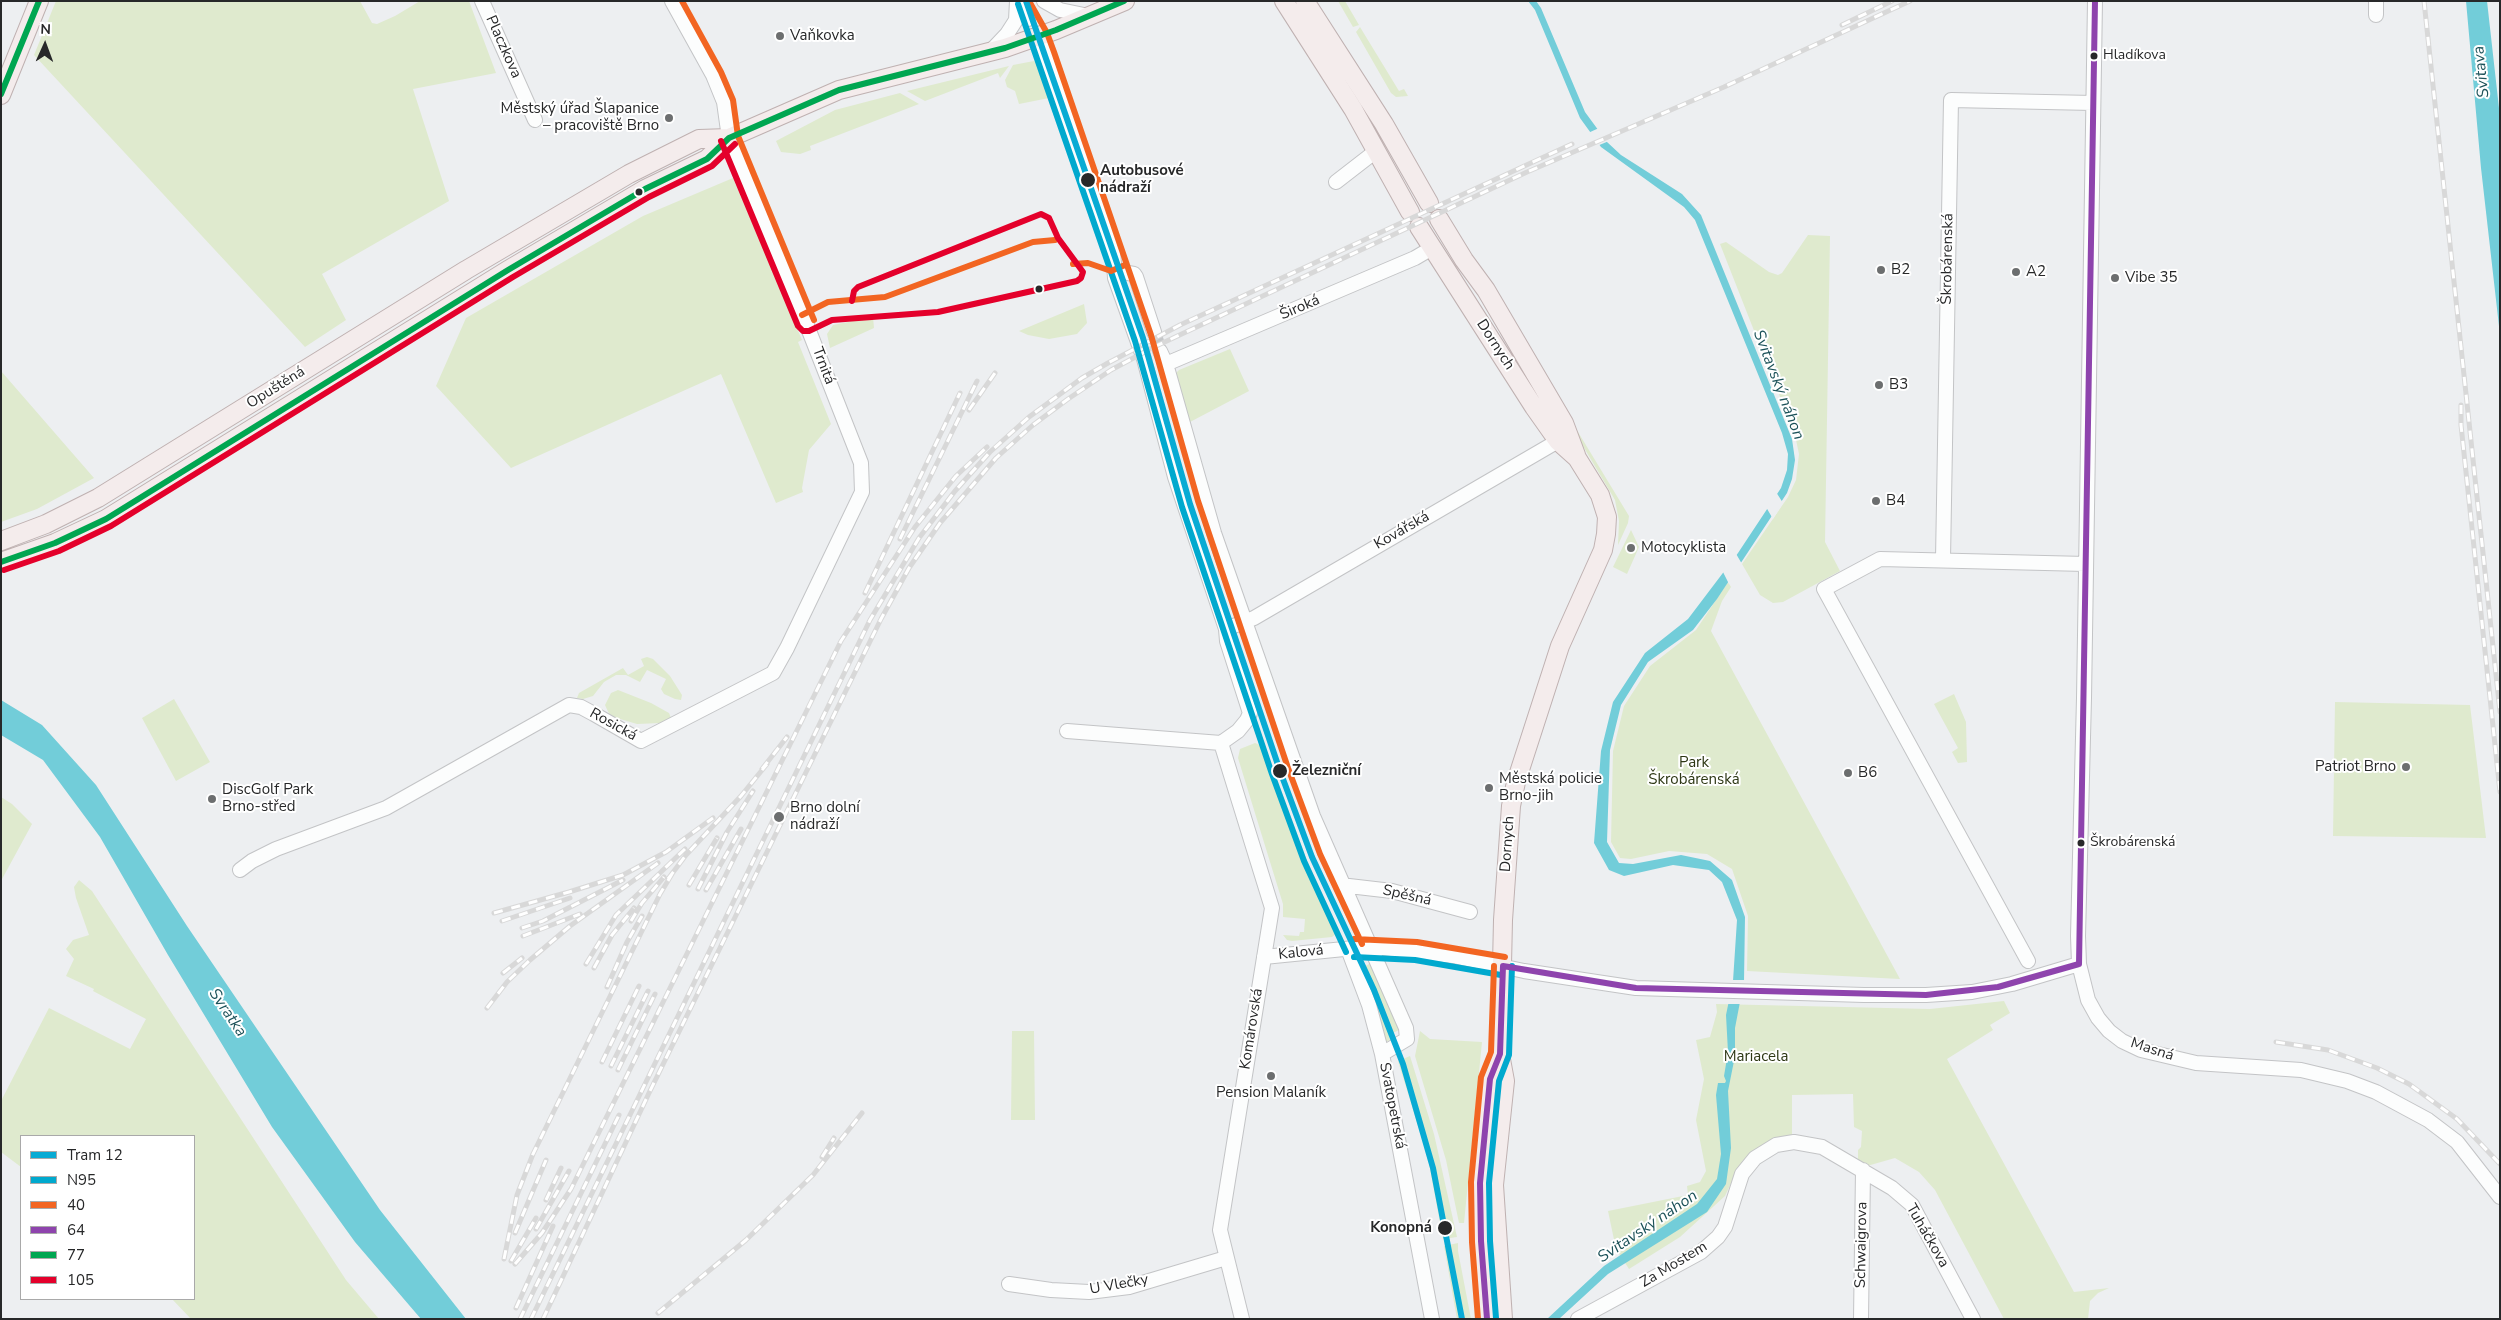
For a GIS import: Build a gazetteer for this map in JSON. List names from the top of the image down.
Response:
{
  "streets": {
    "main road": ["Dornych", "Opuštěná"],
    "street": [
      "Placzkova",
      "Škrobárenská",
      "Široká",
      "Trnitá",
      "Kovářská",
      "Rosická",
      "Spěšná",
      "Kalová",
      "Komárovská",
      "Masná",
      "Svatopetrská",
      "Tuháčkova",
      "Schwaigrova",
      "Za Mostem",
      "U Vlečky"
    ]
  },
  "crossings": [
    ["Škrobárenská", "Masná"],
    ["Široká", "Dornych"],
    ["Široká", "Svatopetrská"],
    ["Dornych", "Kovářská"],
    ["Dornych", "Kalová"],
    ["Trnitá", "Opuštěná"],
    ["Trnitá", "Rosická"],
    ["Kovářská", "Svatopetrská"],
    ["Spěšná", "Svatopetrská"],
    ["Kalová", "Komárovská"],
    ["Kalová", "Masná"],
    ["Kalová", "Svatopetrská"],
    ["Komárovská", "U Vlečky"],
    ["Tuháčkova", "Schwaigrova"],
    ["Tuháčkova", "Za Mostem"],
    ["Schwaigrova", "Za Mostem"]
  ],
  "water": ["Svitava", "Svitavský náhon", "Svratka"],
  "parks": ["Park Škrobárenská", "Mariacela"],
  "places": [
    "Vaňkovka",
    "Hladíkova",
    "Městský úřad Šlapanice – pracoviště Brno",
    "Autobusové nádraží",
    "B2",
    "A2",
    "Vibe 35",
    "B3",
    "B4",
    "Motocyklista",
    "Patriot Brno",
    "Železniční",
    "B6",
    "Městská policie Brno-jih",
    "DiscGolf Park Brno-střed",
    "Brno dolní nádraží",
    "Škrobárenská",
    "Pension Malaník",
    "Konopná"
  ],
  "lines": [
    "tram line 12",
    "transit line 40",
    "transit line 64",
    "transit line 77",
    "transit line N95",
    "transit line 105"
  ],
  "legend": [
    "Tram 12",
    "N95",
    "40",
    "64",
    "77",
    "105"
  ],
  "north": "top"
}
